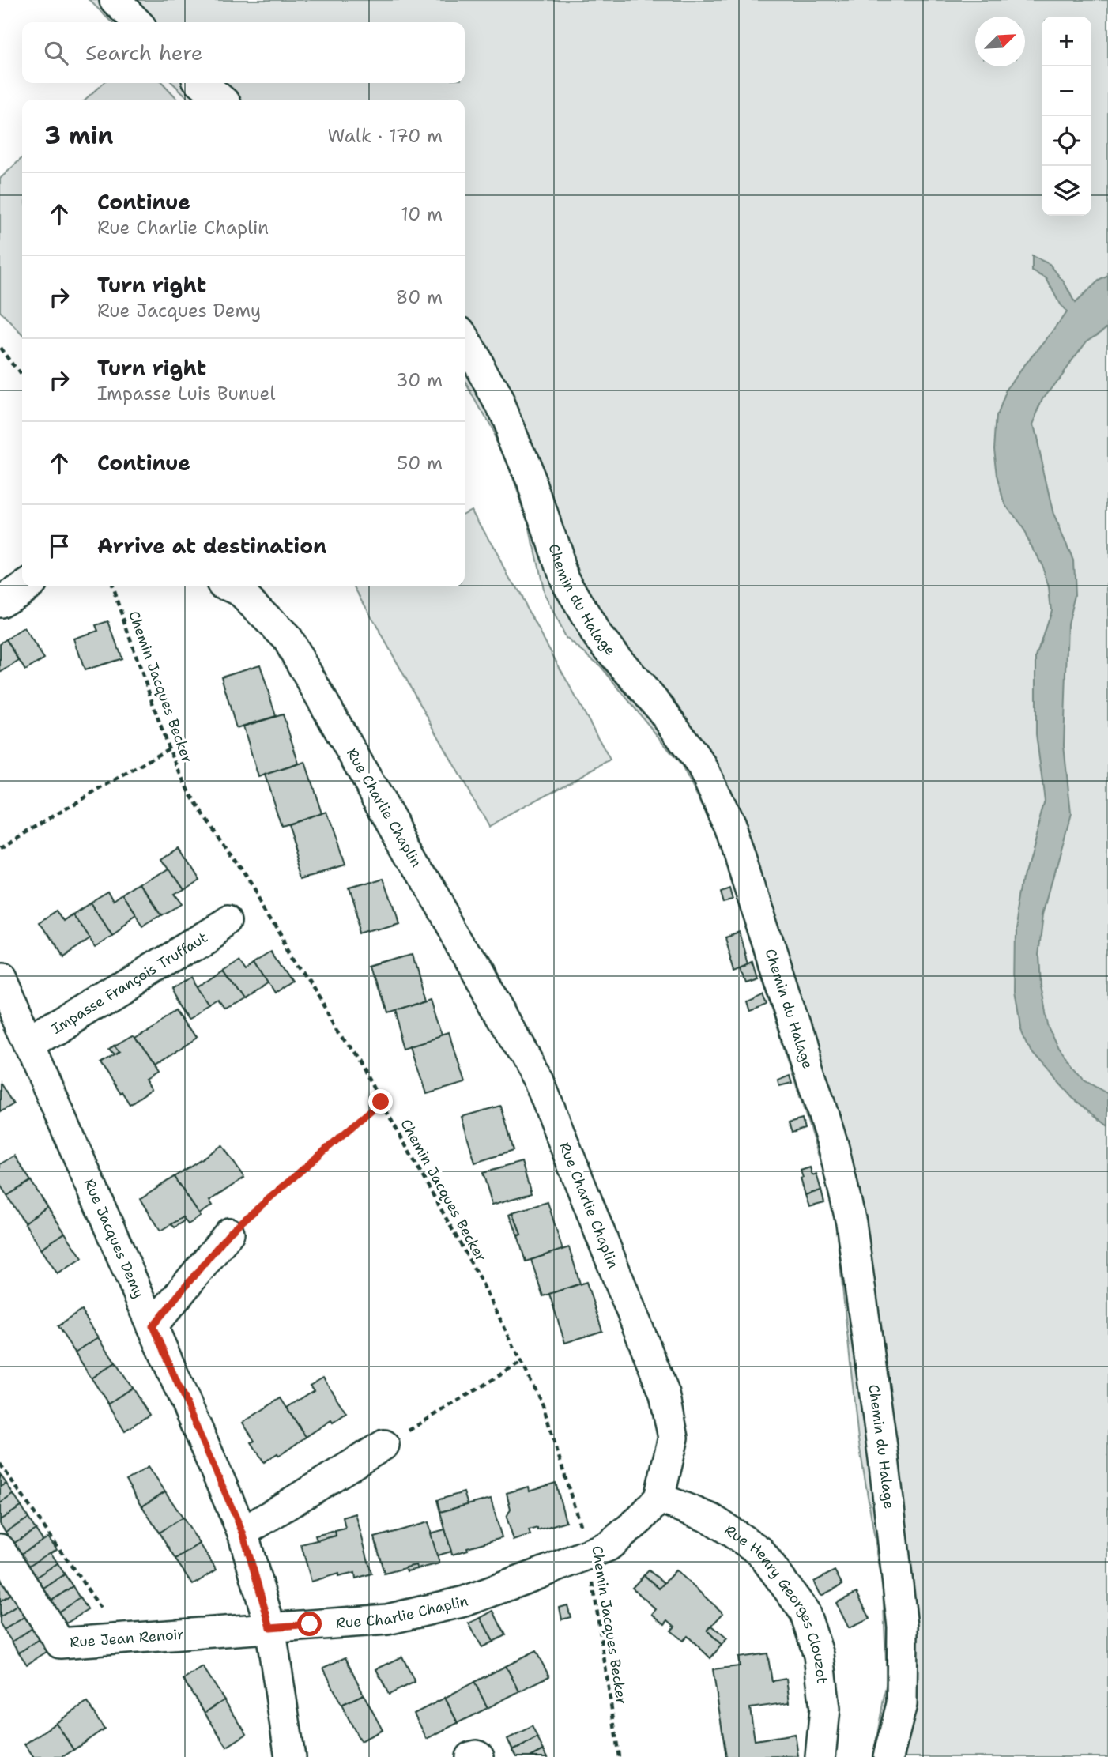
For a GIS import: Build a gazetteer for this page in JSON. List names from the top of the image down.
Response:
{
  "streets": {
    "street": [
      "Chemin du Halage",
      "Rue Charlie Chaplin",
      "Impasse François Truffaut",
      "Rue Jacques Demy",
      "Rue Henry Georges Clouzot",
      "Rue Jean Renoir"
    ],
    "path": ["Chemin Jacques Becker"]
  },
  "crossings": [
    ["Chemin Jacques Becker", "Rue Charlie Chaplin"],
    ["Rue Charlie Chaplin", "Rue Jacques Demy"],
    ["Rue Charlie Chaplin", "Rue Henry Georges Clouzot"],
    ["Rue Charlie Chaplin", "Rue Jean Renoir"],
    ["Impasse François Truffaut", "Rue Jacques Demy"],
    ["Rue Jacques Demy", "Rue Jean Renoir"]
  ],
  "north": "top right",
  "page": {
    "map_buttons": ["+", "−"],
    "search": "Search here",
    "heading": ["3 min", "Walk · 170 m"],
    "list": [
      ["Continue", "Rue Charlie Chaplin", "10 m"],
      ["Turn right", "Rue Jacques Demy", "80 m"],
      ["Turn right", "Impasse Luis Bunuel", "30 m"],
      ["Continue", "50 m"],
      "Arrive at destination"
    ]
  }
}
